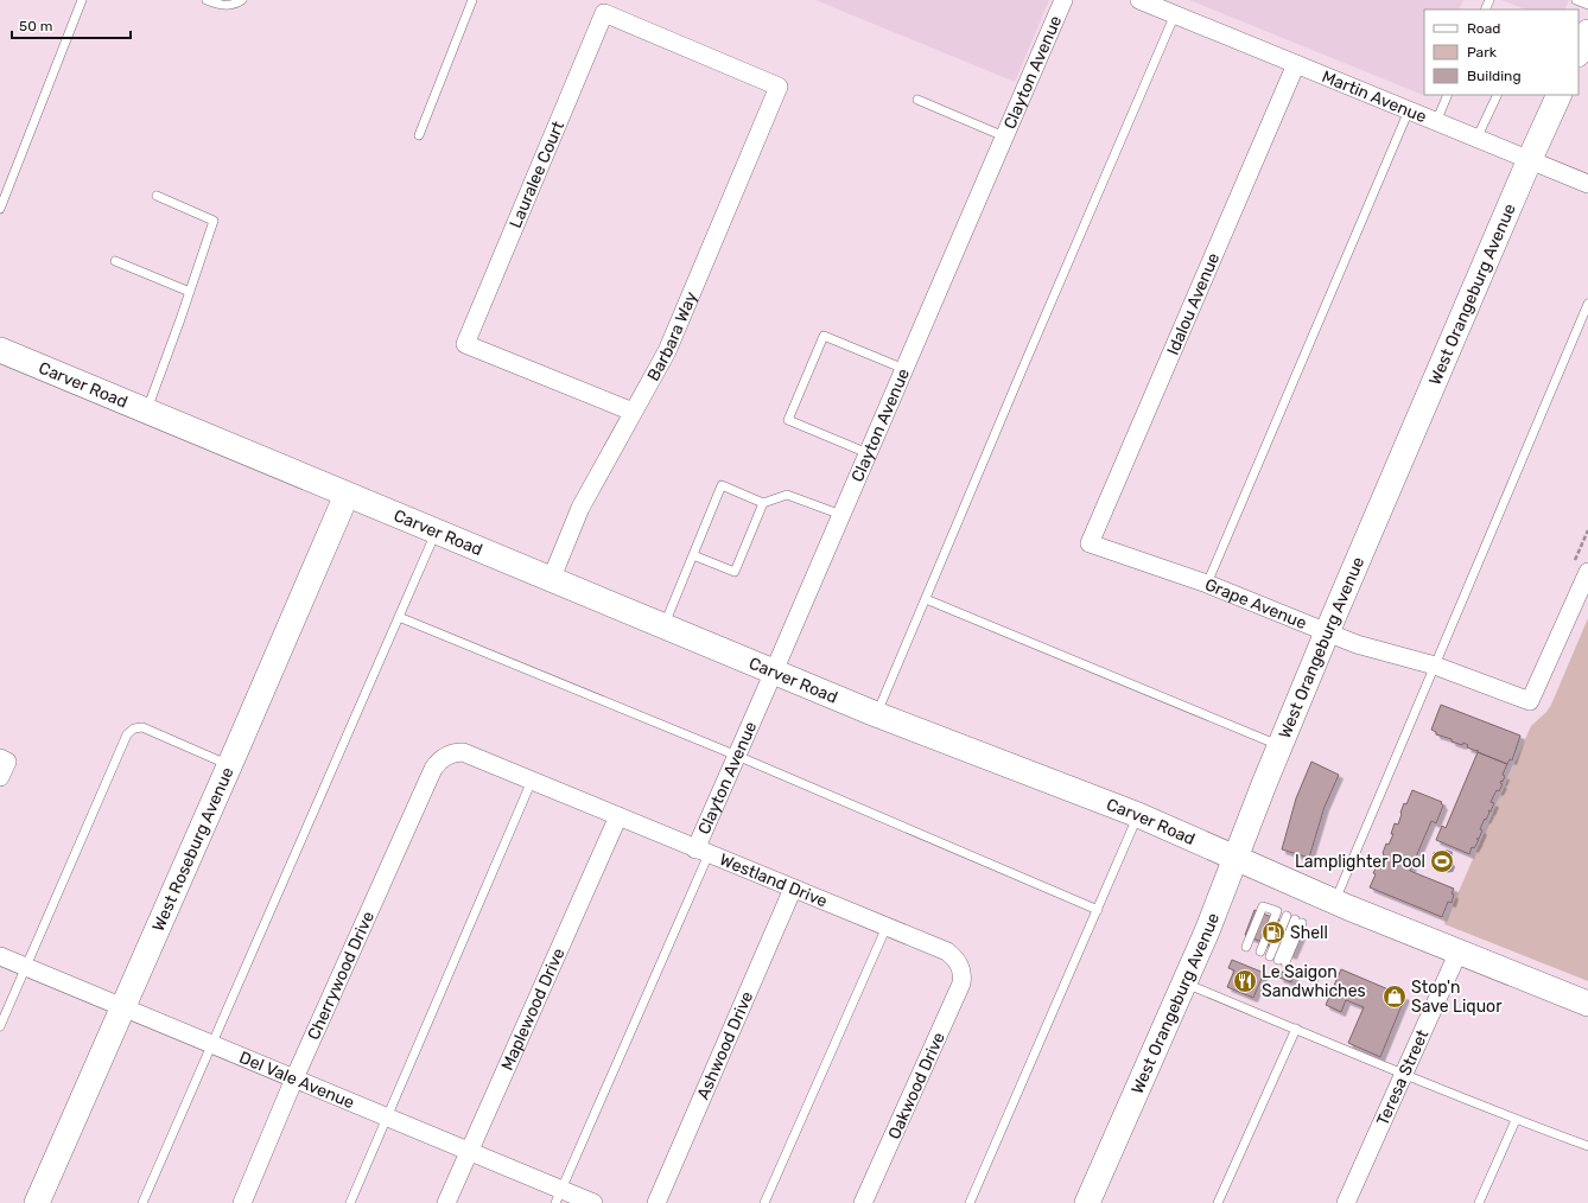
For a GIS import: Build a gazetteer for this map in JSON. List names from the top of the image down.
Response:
{
  "streets": {
    "street": [
      "Clayton Avenue",
      "Martin Avenue",
      "Lauralee Court",
      "West Orangeburg Avenue",
      "Idalou Avenue",
      "Barbara Way",
      "Carver Road",
      "Grape Avenue",
      "West Roseburg Avenue",
      "Westland Drive",
      "Cherrywood Drive",
      "Maplewood Drive",
      "Ashwood Drive",
      "Teresa Street",
      "Del Vale Avenue",
      "Oakwood Drive"
    ]
  },
  "crossings": [
    ["Clayton Avenue", "Carver Road"],
    ["Clayton Avenue", "Westland Drive"],
    ["Martin Avenue", "West Orangeburg Avenue"],
    ["Martin Avenue", "Idalou Avenue"],
    ["Lauralee Court", "Barbara Way"],
    ["West Orangeburg Avenue", "Carver Road"],
    ["West Orangeburg Avenue", "Grape Avenue"],
    ["Idalou Avenue", "Grape Avenue"],
    ["Barbara Way", "Carver Road"],
    ["Carver Road", "West Roseburg Avenue"],
    ["Carver Road", "Teresa Street"],
    ["West Roseburg Avenue", "Del Vale Avenue"],
    ["Westland Drive", "Cherrywood Drive"],
    ["Westland Drive", "Maplewood Drive"],
    ["Westland Drive", "Ashwood Drive"],
    ["Westland Drive", "Oakwood Drive"],
    ["Cherrywood Drive", "Del Vale Avenue"],
    ["Maplewood Drive", "Del Vale Avenue"]
  ],
  "places": {
    "sports": ["Lamplighter Pool"],
    "fuel station": ["Shell"],
    "restaurant": ["Le Saigon Sandwhiches"],
    "shop": ["Stop'n Save Liquor"]
  },
  "legend": ["Road", "Park", "Building"],
  "scale_bar": "50 m"
}
